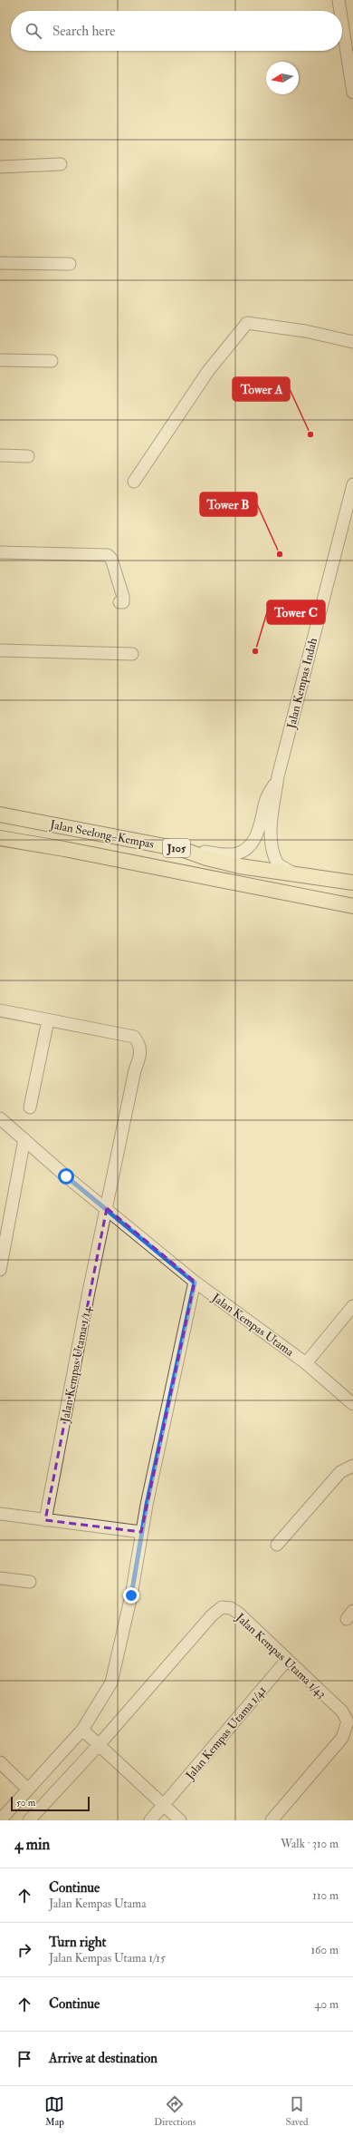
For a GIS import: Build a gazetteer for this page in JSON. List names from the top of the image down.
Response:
{
  "streets": {
    "main road": ["Jalan Seelong–Kempas", "J105"],
    "street": [
      "Jalan Kempas Indah",
      "Jalan Kempas Utama",
      "Jalan Kempas Utama 1/14",
      "Jalan Kempas Utama 1/43",
      "Jalan Kempas Utama 1/41"
    ]
  },
  "crossings": [
    ["Jalan Kempas Utama", "Jalan Kempas Utama 1/14"],
    ["Jalan Kempas Utama 1/43", "Jalan Kempas Utama 1/41"]
  ],
  "places": ["Tower A", "Tower B", "Tower C"],
  "scale_bar": "50 m",
  "north": "left",
  "page": {
    "search": "Search here",
    "scale": "50 m",
    "heading": ["4 min", "Walk · 310 m"],
    "list": [
      ["Continue", "Jalan Kempas Utama", "110 m"],
      ["Turn right", "Jalan Kempas Utama 1/15", "160 m"],
      ["Continue", "40 m"],
      "Arrive at destination"
    ],
    "nav": ["Map", "Directions", "Saved"]
  }
}
